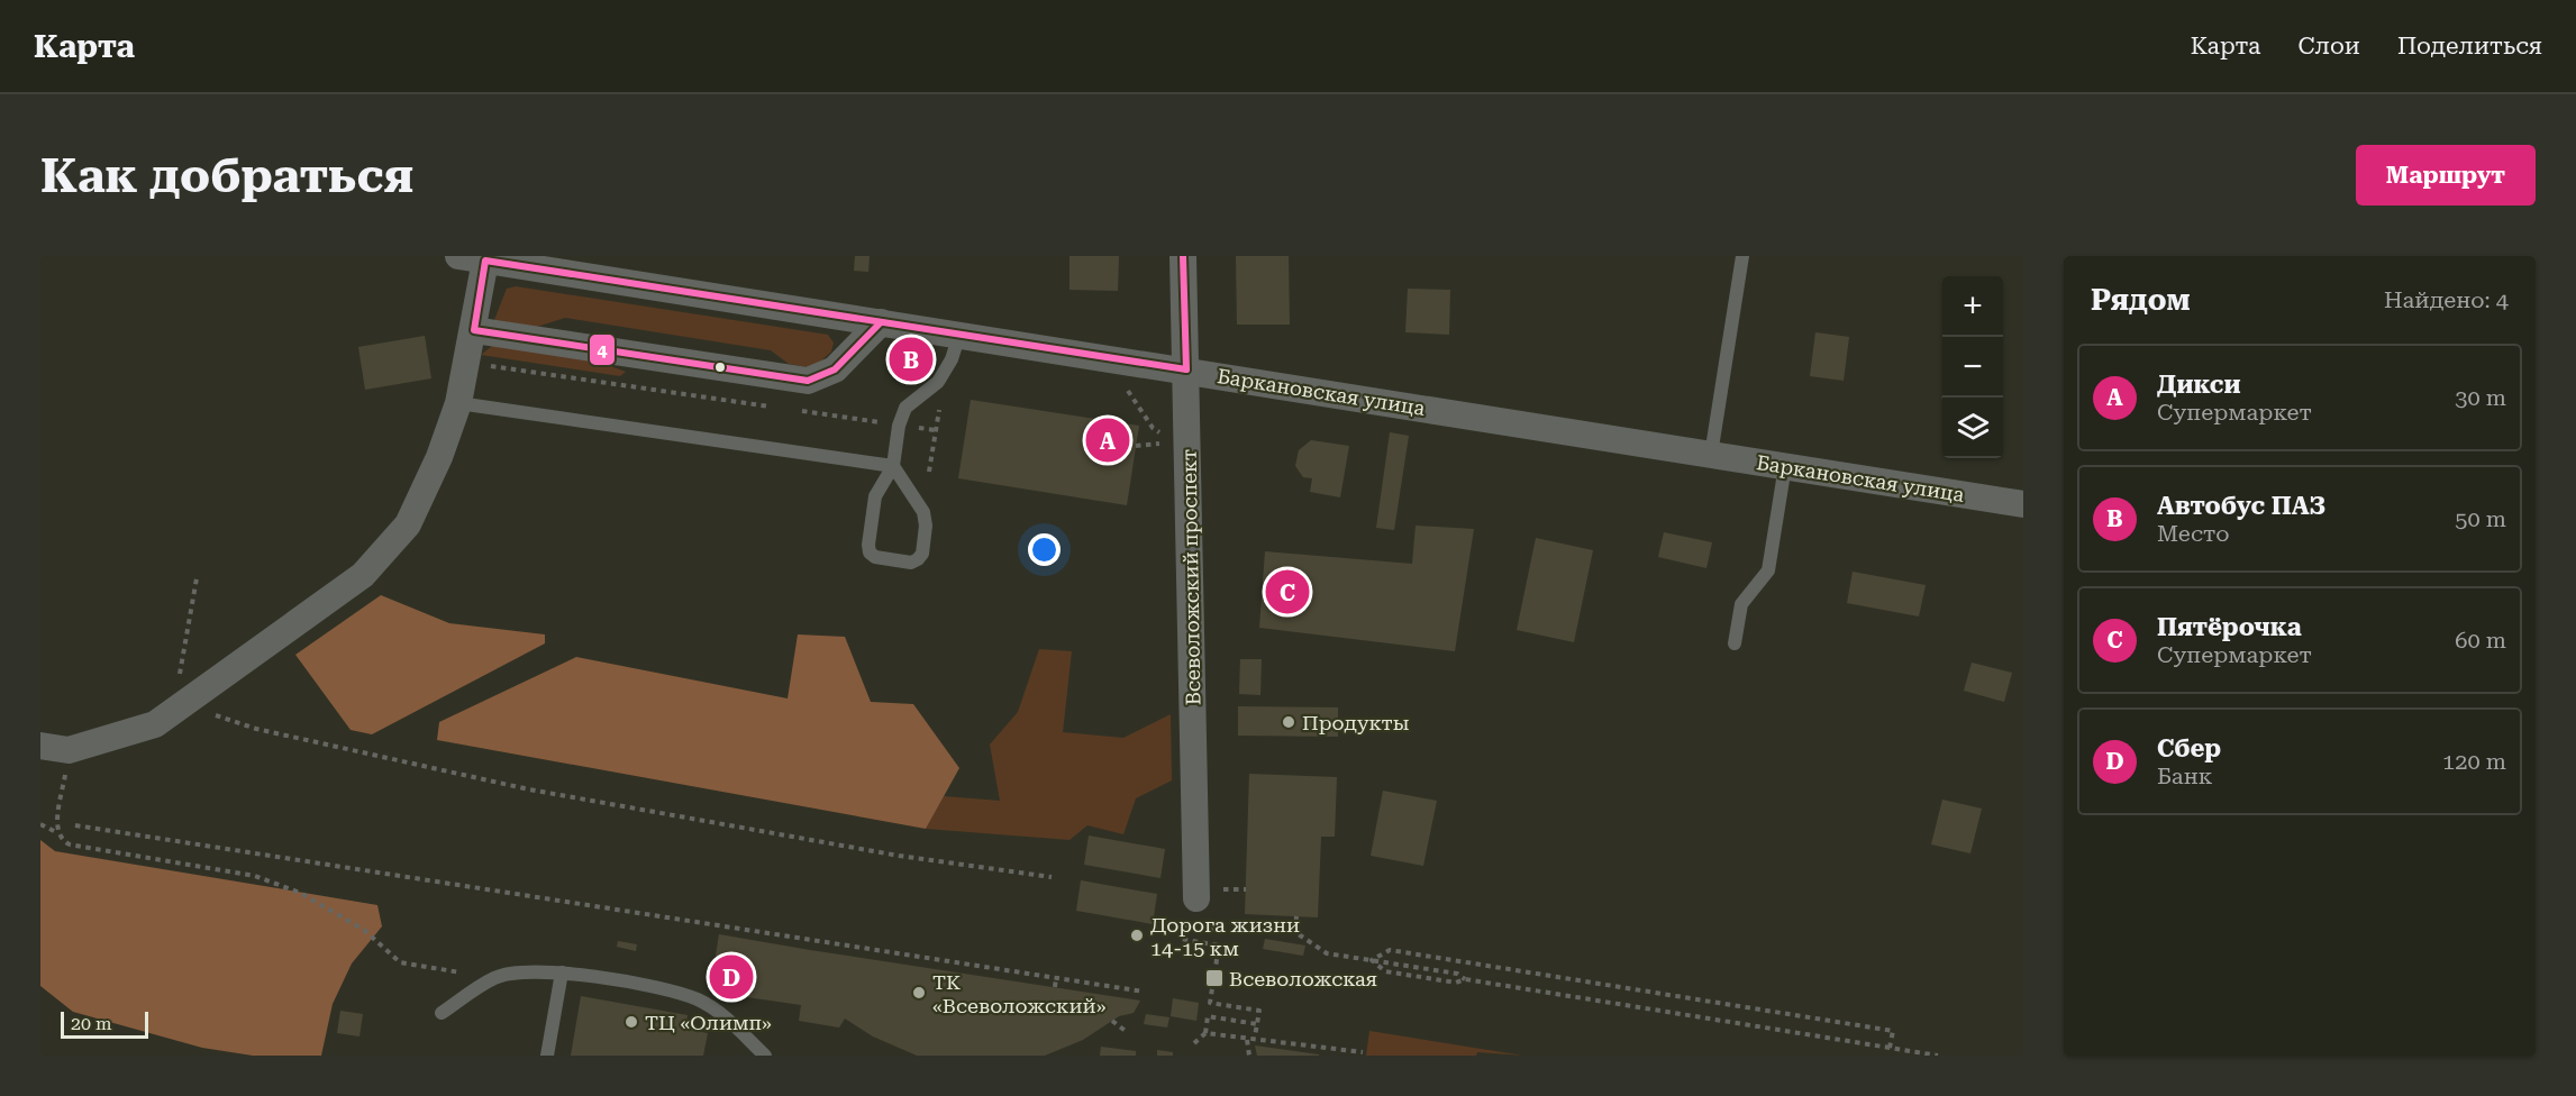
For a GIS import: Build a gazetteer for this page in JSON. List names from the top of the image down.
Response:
{
  "streets": {
    "street": ["Баркановская улица", "Всеволожский проспект"]
  },
  "crossings": [
    ["Баркановская улица", "Всеволожский проспект"]
  ],
  "places": {
    "other": [
      "Продукты",
      "Дорога жизни 14-15 км",
      "ТК «Всеволожский»",
      "ТЦ «Олимп»"
    ],
    "transit": ["Всеволожская"]
  },
  "lines": ["transit line 4"],
  "scale_bar": "20 m",
  "page": {
    "header": "Карта",
    "nav": ["Карта", "Слои", "Поделиться"],
    "buttons": "Маршрут",
    "title": "Как добраться",
    "heading": ["Рядом", "Найдено: 4"],
    "map_buttons": ["+", "−"],
    "pins": [
      "B",
      "A",
      "C",
      "D"
    ],
    "list": [
      {
        "mark": "A",
        "name": "Дикси",
        "note": "Супермаркет",
        "value": "30 m"
      },
      {
        "mark": "B",
        "name": "Автобус ПАЗ",
        "note": "Место",
        "value": "50 m"
      },
      {
        "mark": "C",
        "name": "Пятёрочка",
        "note": "Супермаркет",
        "value": "60 m"
      },
      {
        "mark": "D",
        "name": "Сбер",
        "note": "Банк",
        "value": "120 m"
      }
    ],
    "scale": "20 m"
  }
}
